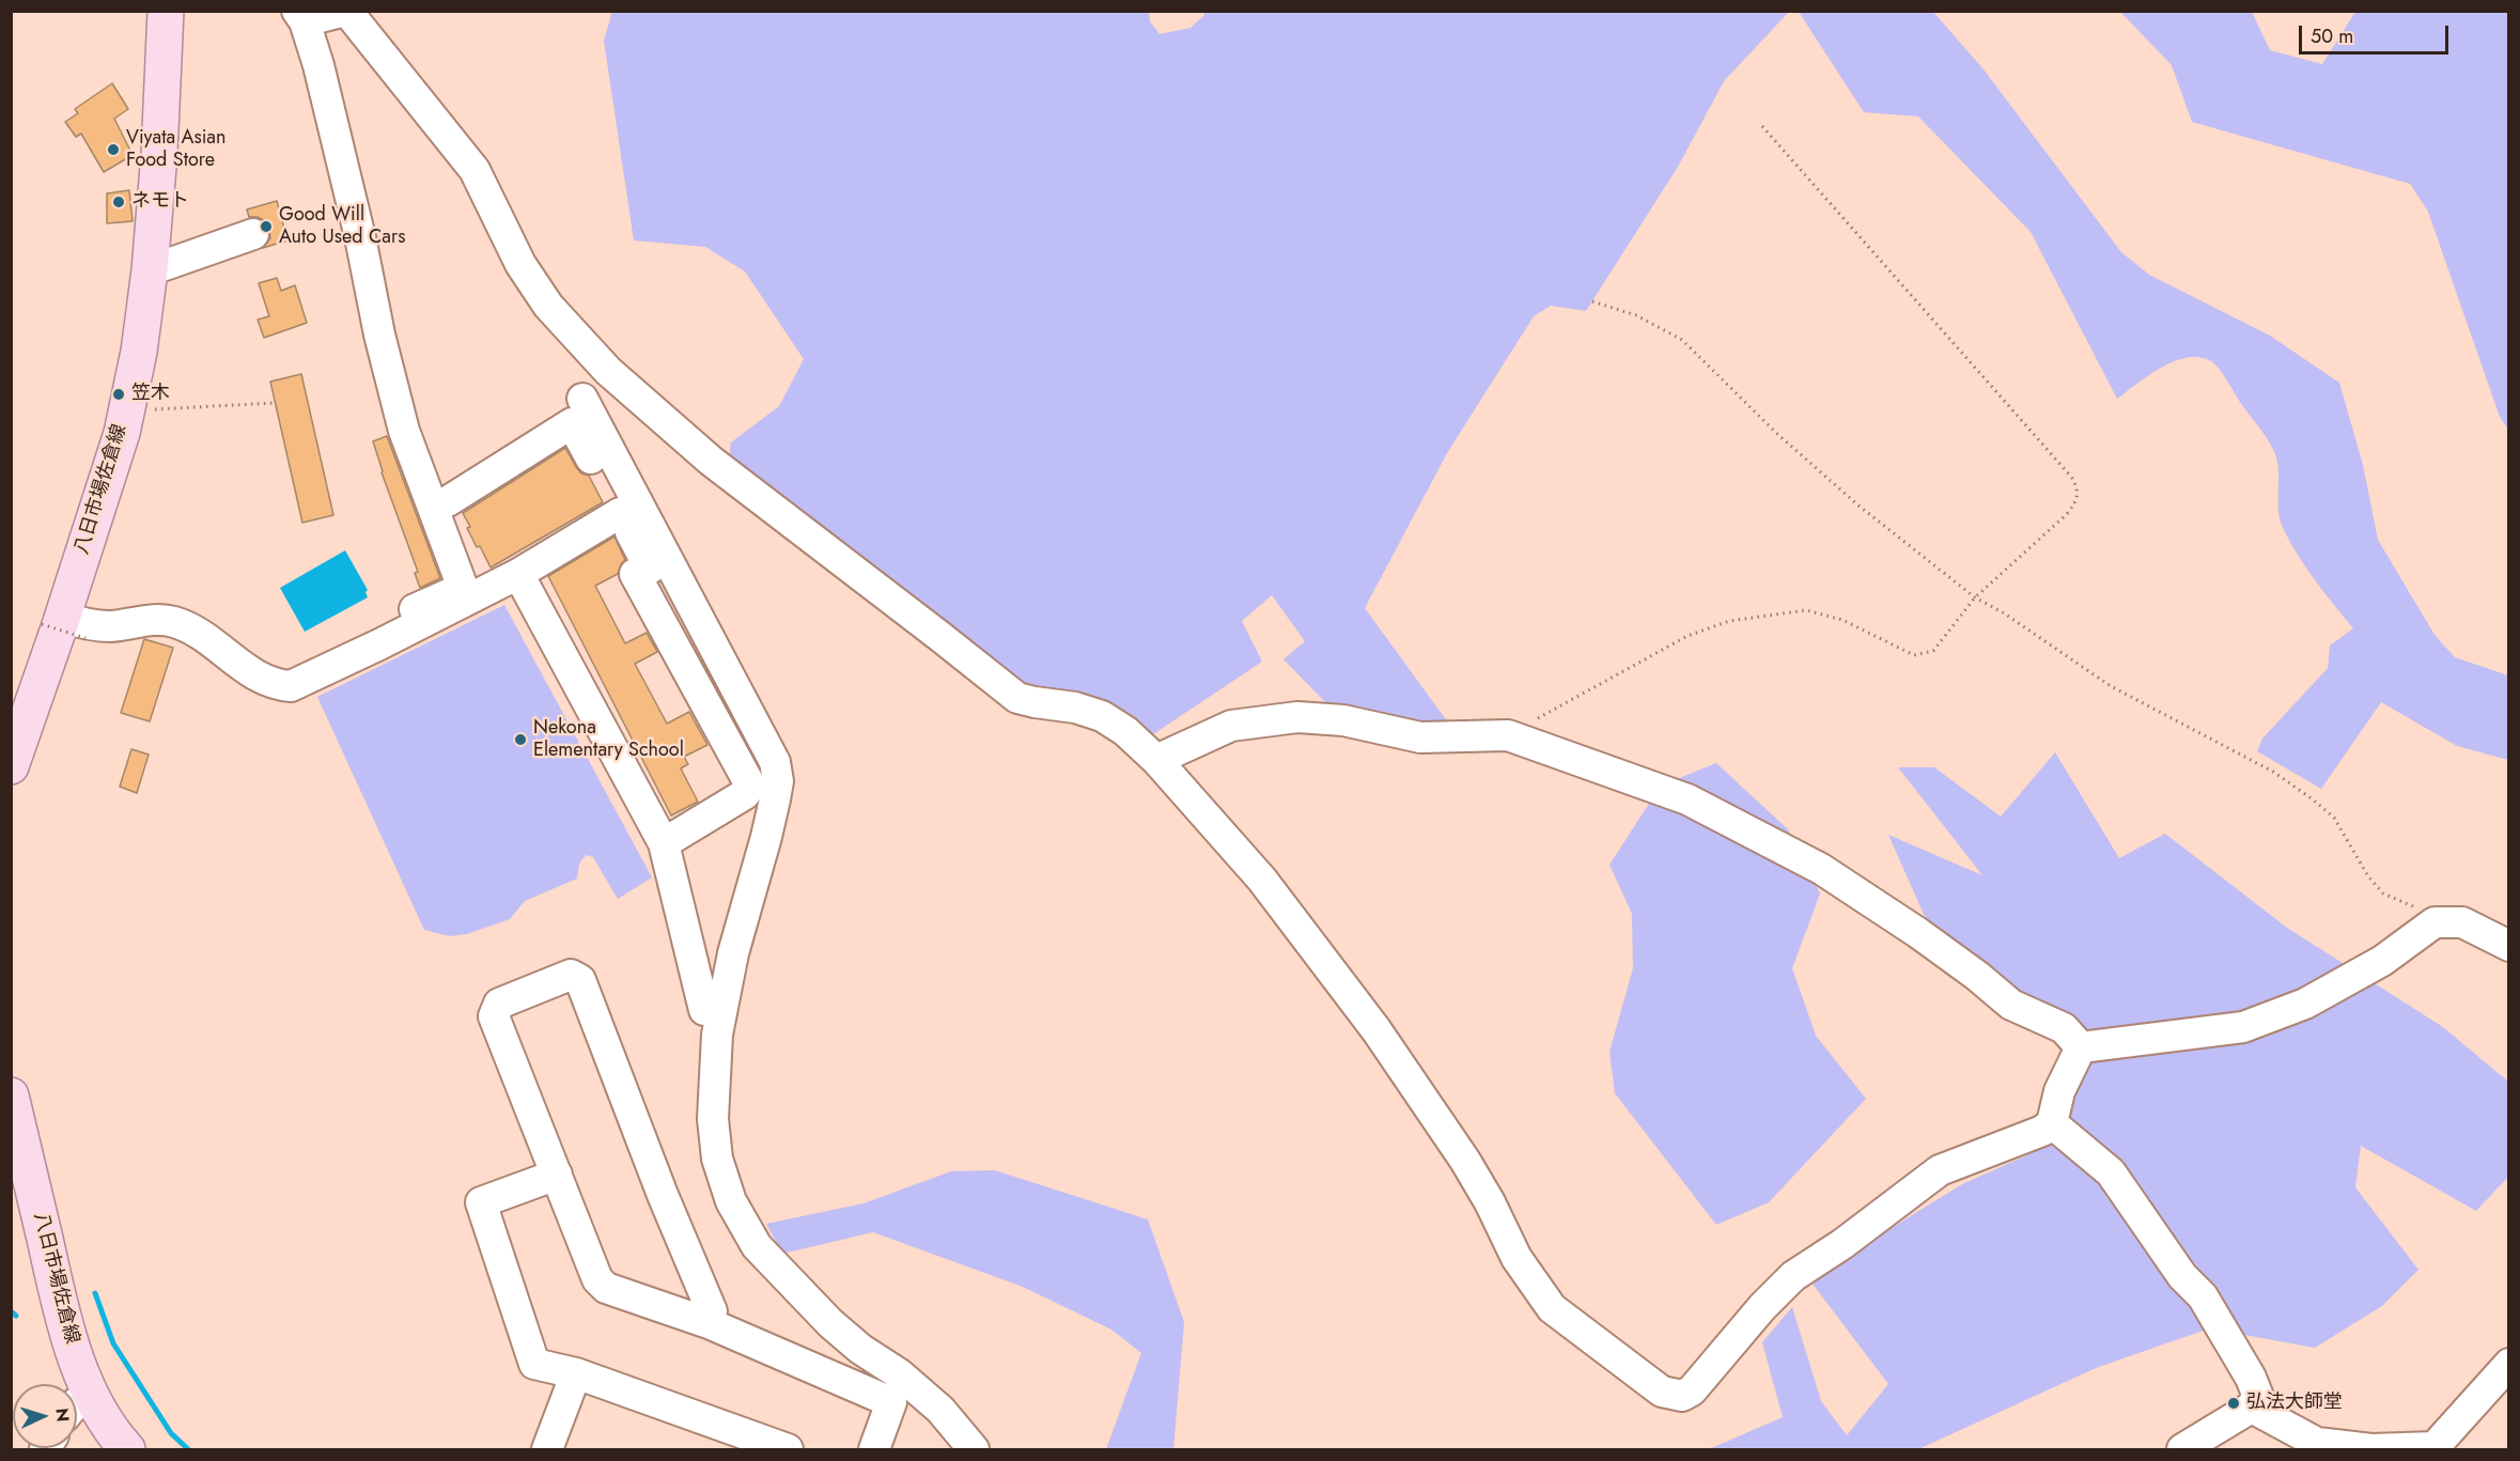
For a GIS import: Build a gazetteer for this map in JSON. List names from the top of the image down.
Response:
{
  "streets": {
    "main road": ["八日市場佐倉線"]
  },
  "places": [
    "Viyata Asian Food Store",
    "ネモト",
    "Good Will Auto Used Cars",
    "笠木",
    "Nekona Elementary School",
    "弘法大師堂"
  ],
  "scale_bar": "50 m",
  "north": "right"
}
